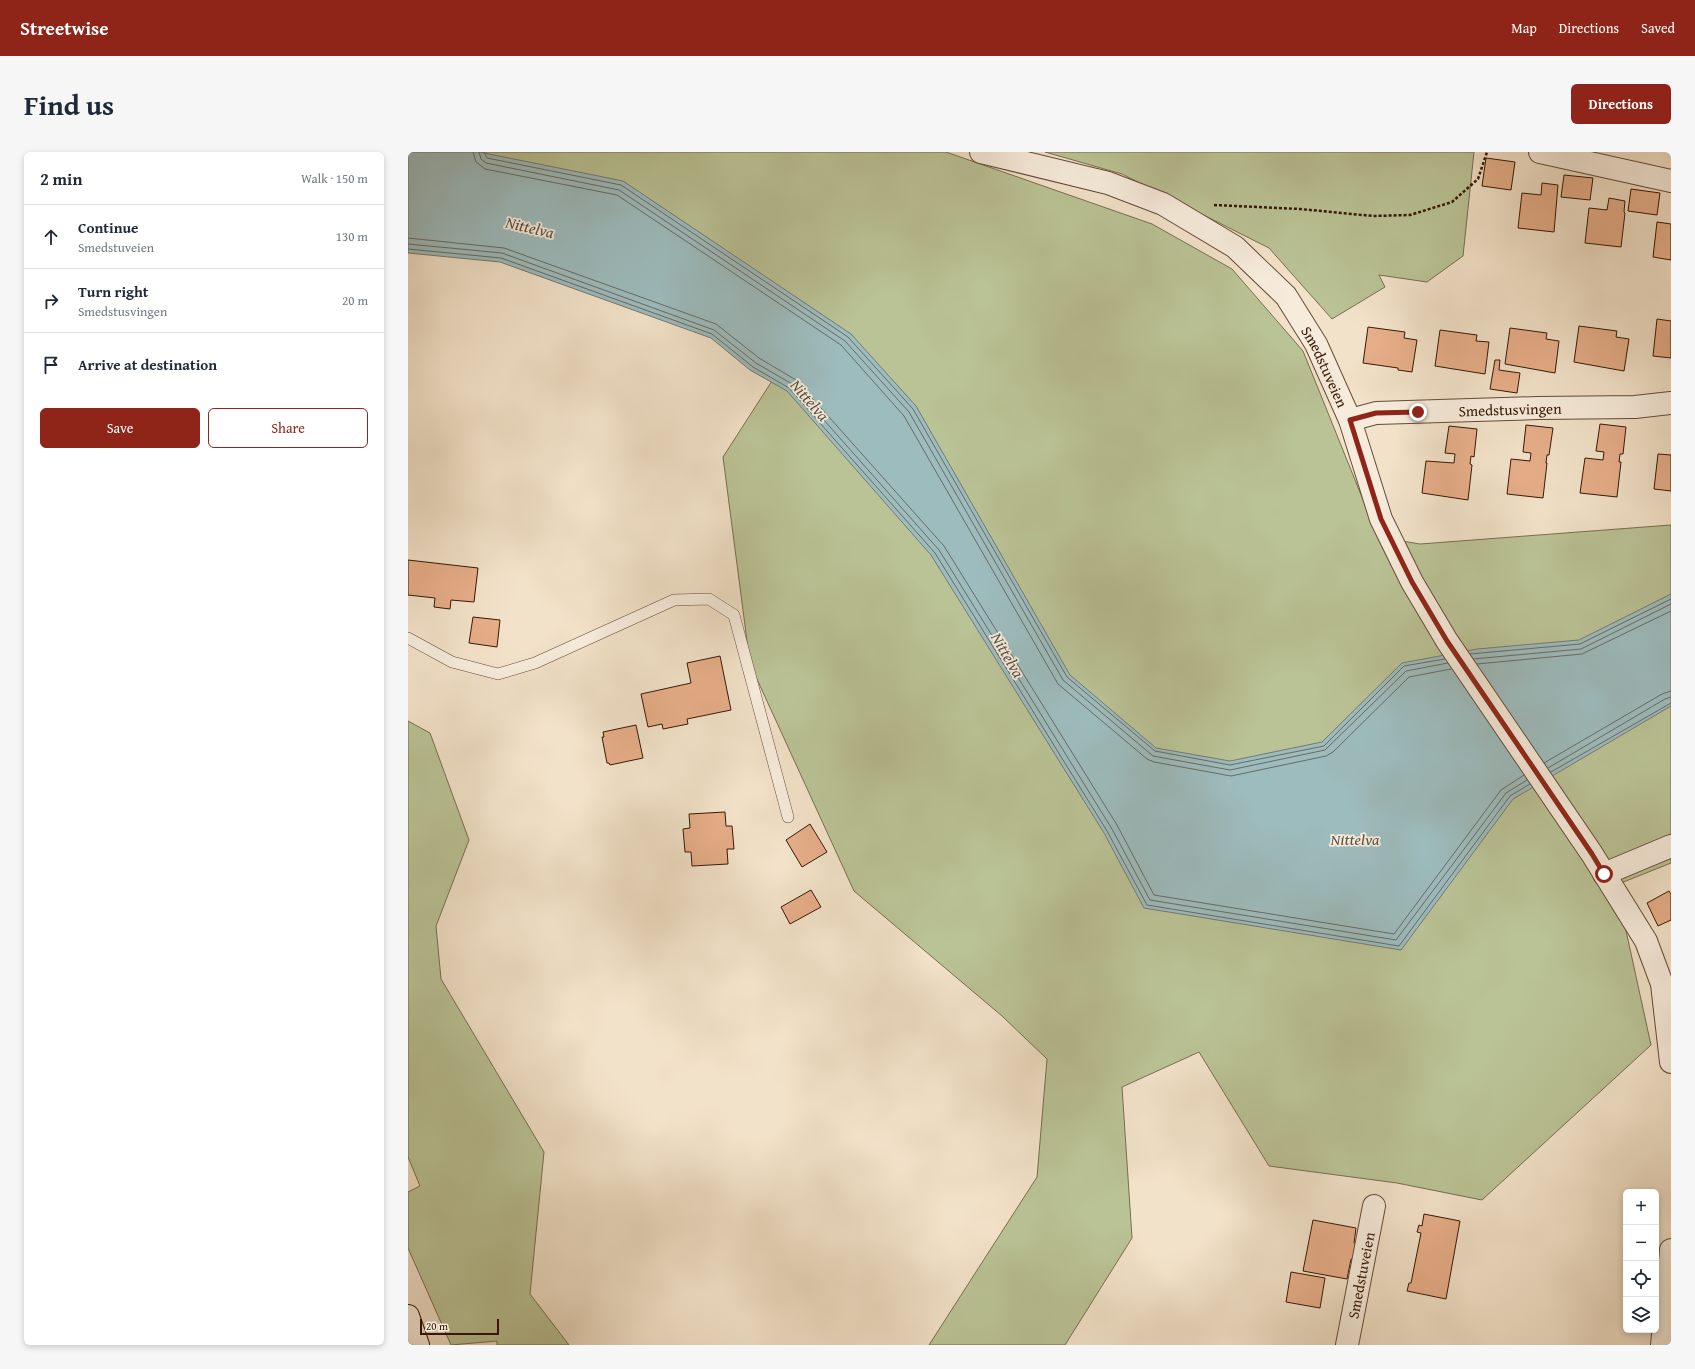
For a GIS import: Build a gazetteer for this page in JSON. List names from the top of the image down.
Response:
{
  "streets": {
    "street": ["Smedstuveien", "Smedstusvingen"]
  },
  "crossings": [
    ["Smedstuveien", "Smedstusvingen"]
  ],
  "water": ["Nittelva"],
  "scale_bar": "20 m",
  "page": {
    "header": "Streetwise",
    "nav": ["Map", "Directions", "Saved"],
    "title": "Find us",
    "buttons": [
      "Directions",
      ["Save", "Share"]
    ],
    "heading": ["2 min", "Walk · 150 m"],
    "list": [
      ["Continue", "Smedstuveien", "130 m"],
      ["Turn right", "Smedstusvingen", "20 m"],
      "Arrive at destination"
    ],
    "map_buttons": ["+", "−"],
    "scale": "20 m"
  }
}
